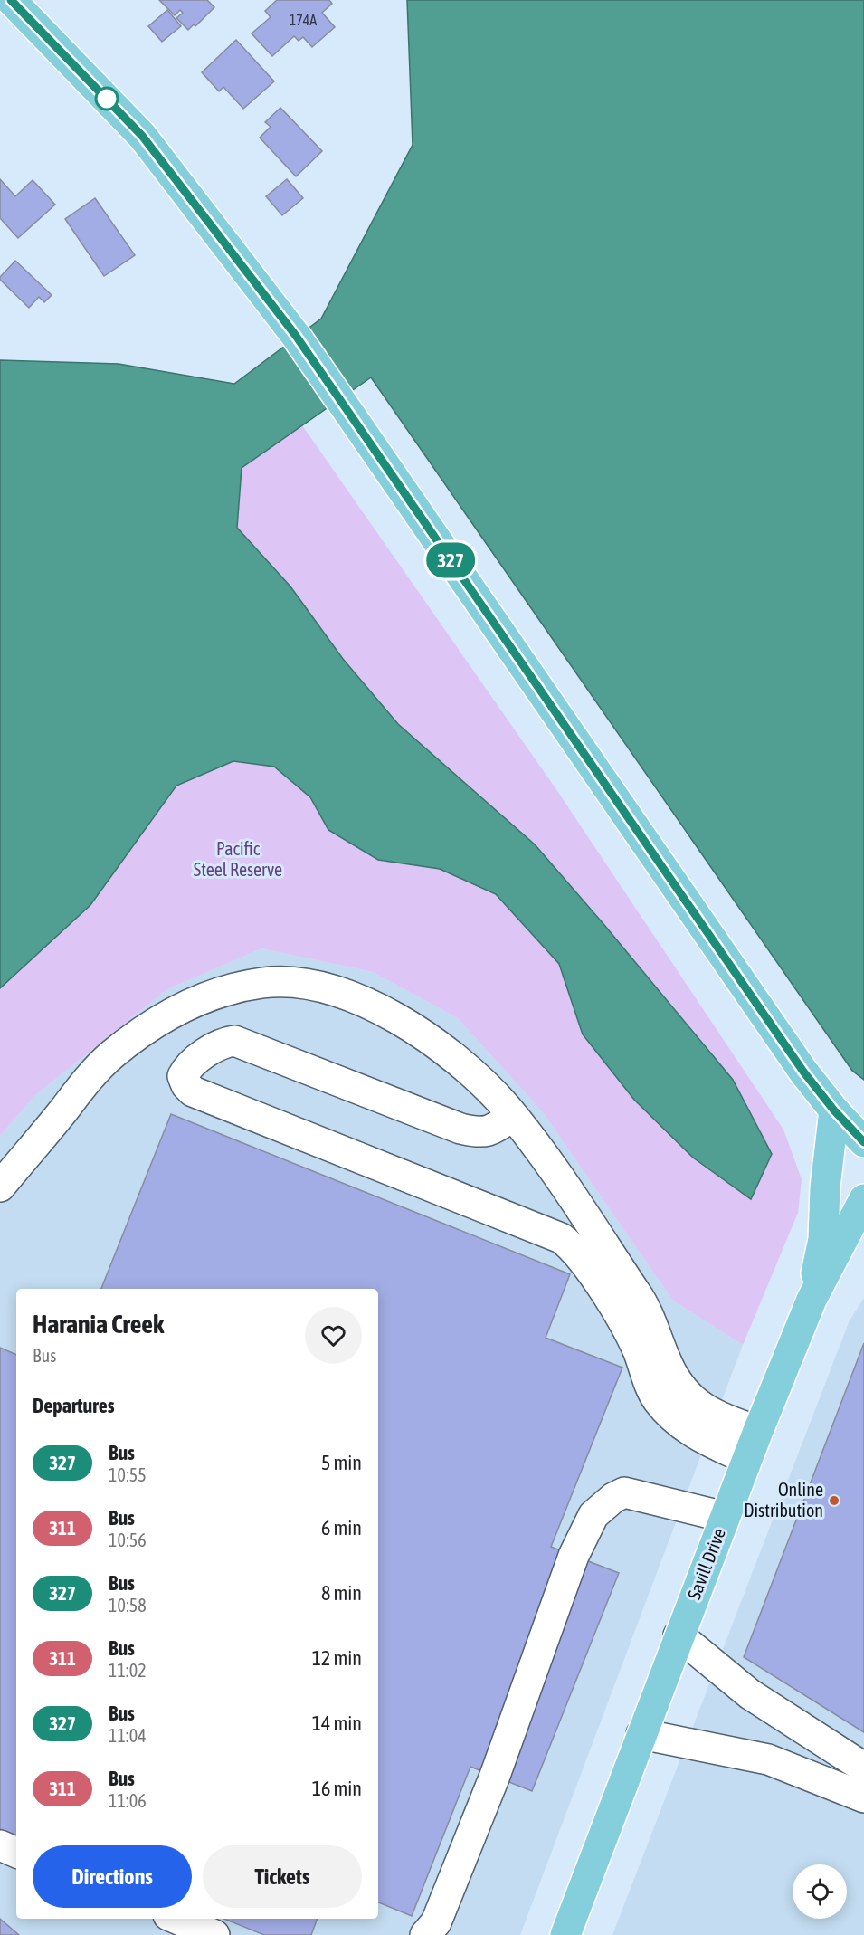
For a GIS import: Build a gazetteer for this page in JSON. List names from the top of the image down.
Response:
{
  "streets": {
    "main road": ["Savill Drive"]
  },
  "parks": ["Pacific Steel Reserve"],
  "places": ["Online Distribution"],
  "lines": ["bus line 327"],
  "house_numbers": ["174A"],
  "page": {
    "on_map": "327",
    "heading": [
      ["Harania Creek", "Bus"],
      "Departures"
    ],
    "list": [
      {
        "mark": "327",
        "name": "Bus",
        "note": "10:55",
        "value": "5 min"
      },
      {
        "mark": "311",
        "name": "Bus",
        "note": "10:56",
        "value": "6 min"
      },
      {
        "mark": "327",
        "name": "Bus",
        "note": "10:58",
        "value": "8 min"
      },
      {
        "mark": "311",
        "name": "Bus",
        "note": "11:02",
        "value": "12 min"
      },
      {
        "mark": "327",
        "name": "Bus",
        "note": "11:04",
        "value": "14 min"
      },
      {
        "mark": "311",
        "name": "Bus",
        "note": "11:06",
        "value": "16 min"
      }
    ],
    "buttons": ["Directions", "Tickets"]
  }
}
